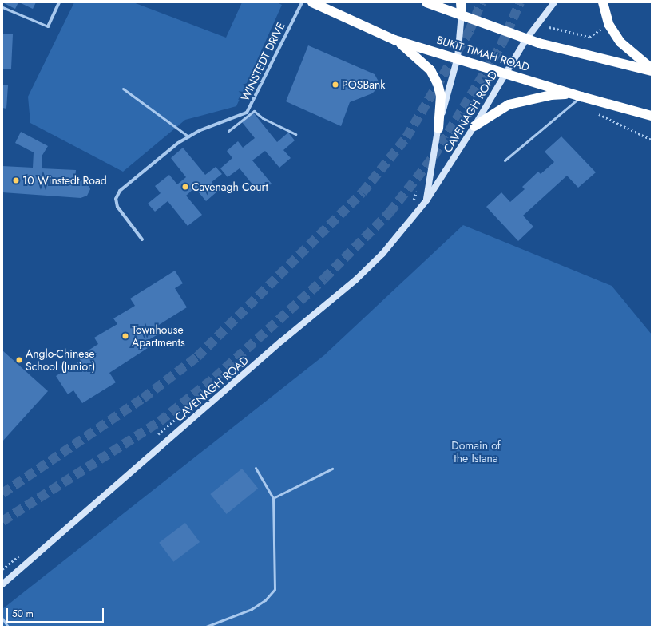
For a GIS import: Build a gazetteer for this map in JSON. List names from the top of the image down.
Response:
{
  "streets": {
    "highway": ["BUKIT TIMAH ROAD"],
    "street": ["WINSTEDT DRIVE", "CAVENAGH ROAD"]
  },
  "crossings": [
    ["BUKIT TIMAH ROAD", "CAVENAGH ROAD"]
  ],
  "parks": ["Domain of the Istana"],
  "places": [
    "POSBank",
    "10 Winstedt Road",
    "Cavenagh Court",
    "Townhouse Apartments",
    "Anglo-Chinese School (Junior)"
  ],
  "scale_bar": "50 m"
}
